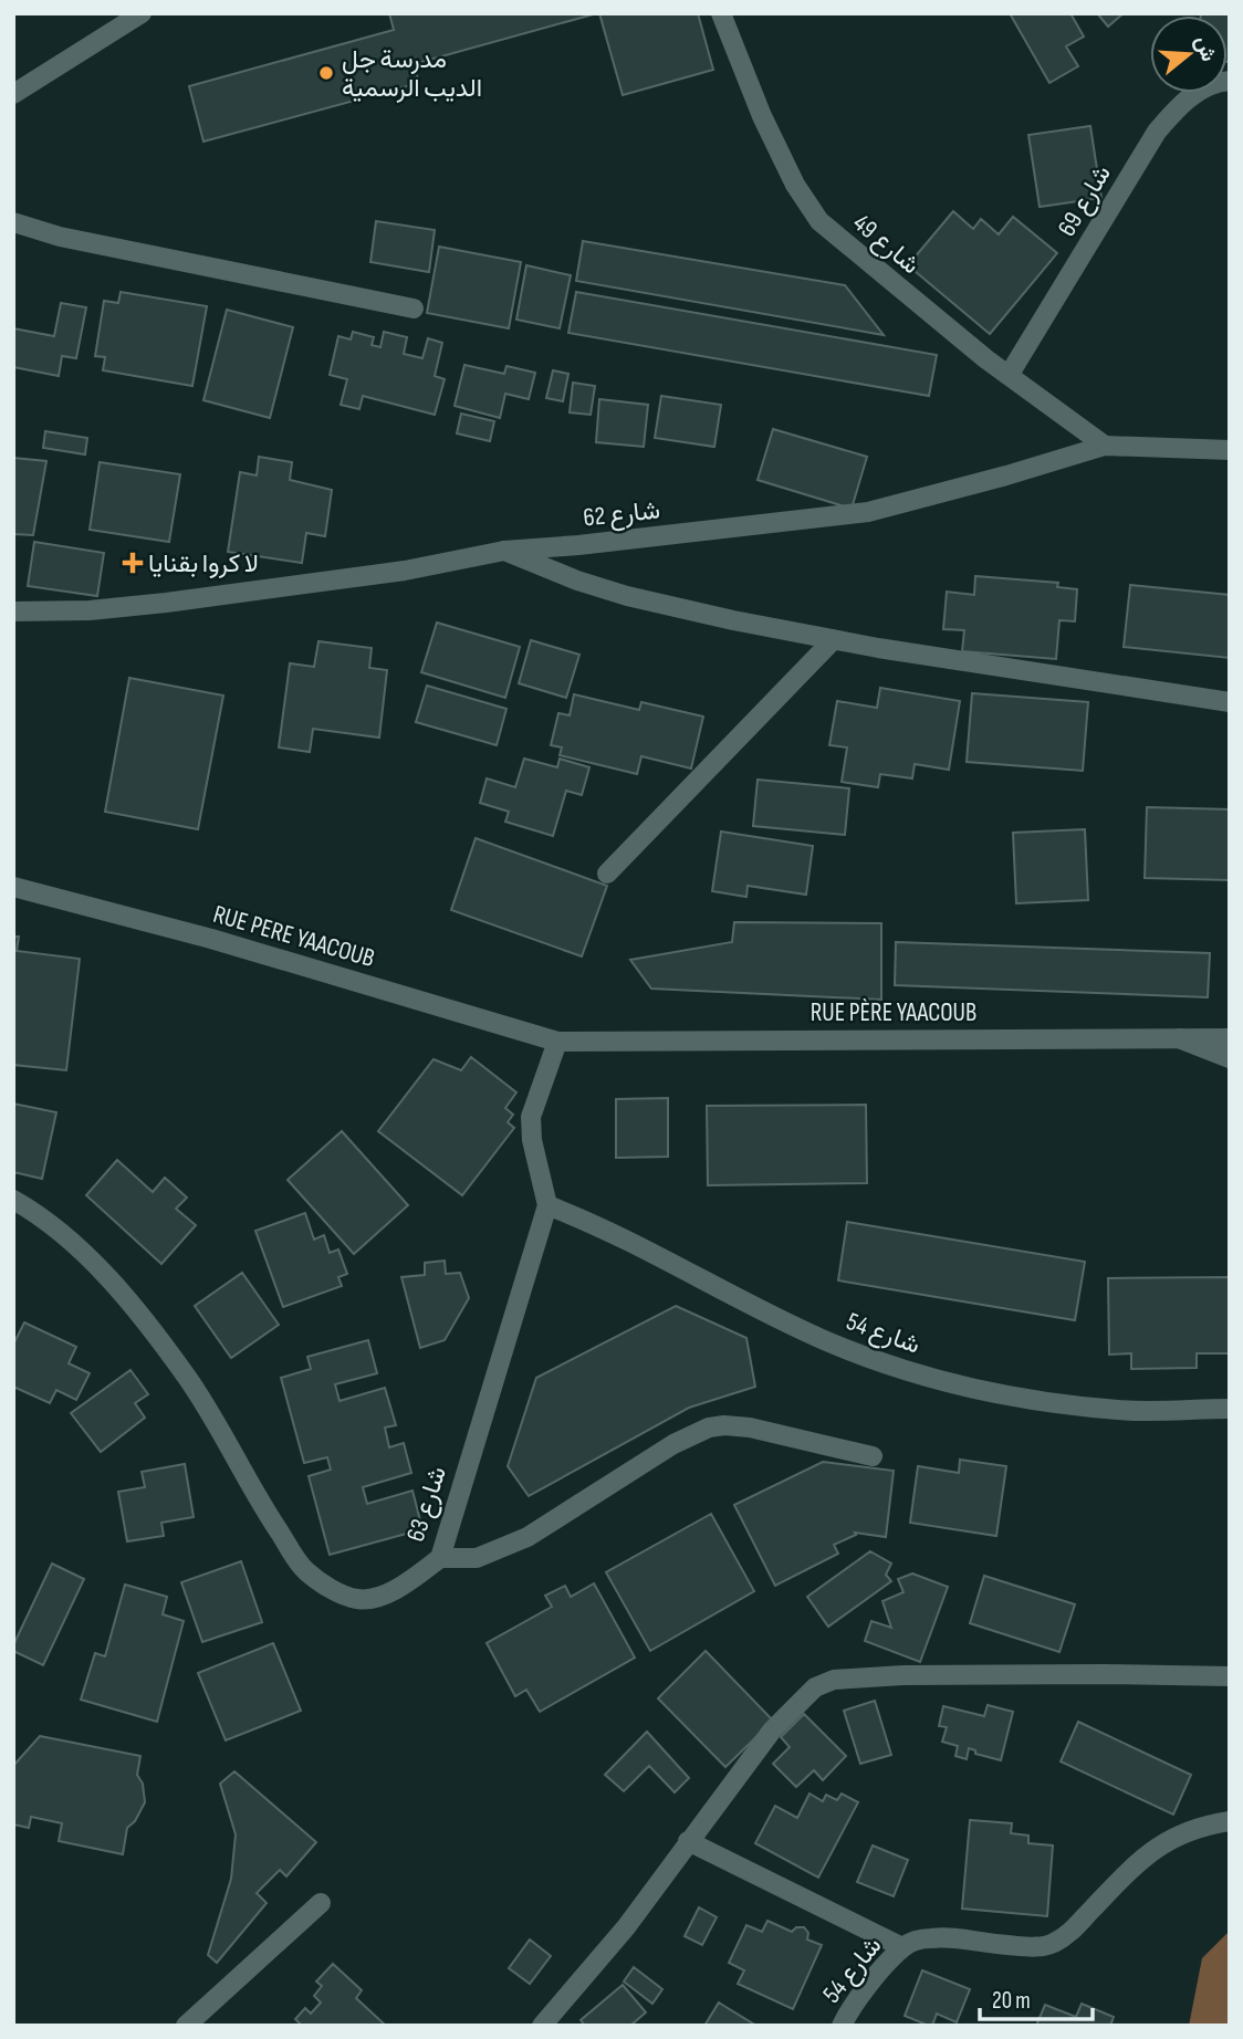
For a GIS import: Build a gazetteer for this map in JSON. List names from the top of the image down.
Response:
{
  "streets": {
    "street": [
      "شارع 69",
      "شارع 49",
      "شارع 62",
      "RUE PERE YAACOUB",
      "RUE PÈRE YAACOUB",
      "شارع 54",
      "شارع 63"
    ]
  },
  "crossings": [
    ["شارع 69", "شارع 49"],
    ["شارع 49", "شارع 62"],
    ["RUE PERE YAACOUB", "RUE PÈRE YAACOUB"],
    ["شارع 54", "شارع 63"]
  ],
  "places": {
    "other": ["مدرسة جل الديب الرسمية"],
    "health": ["لا كروا بقنايا"]
  },
  "scale_bar": "20 m",
  "north": "right"
}
